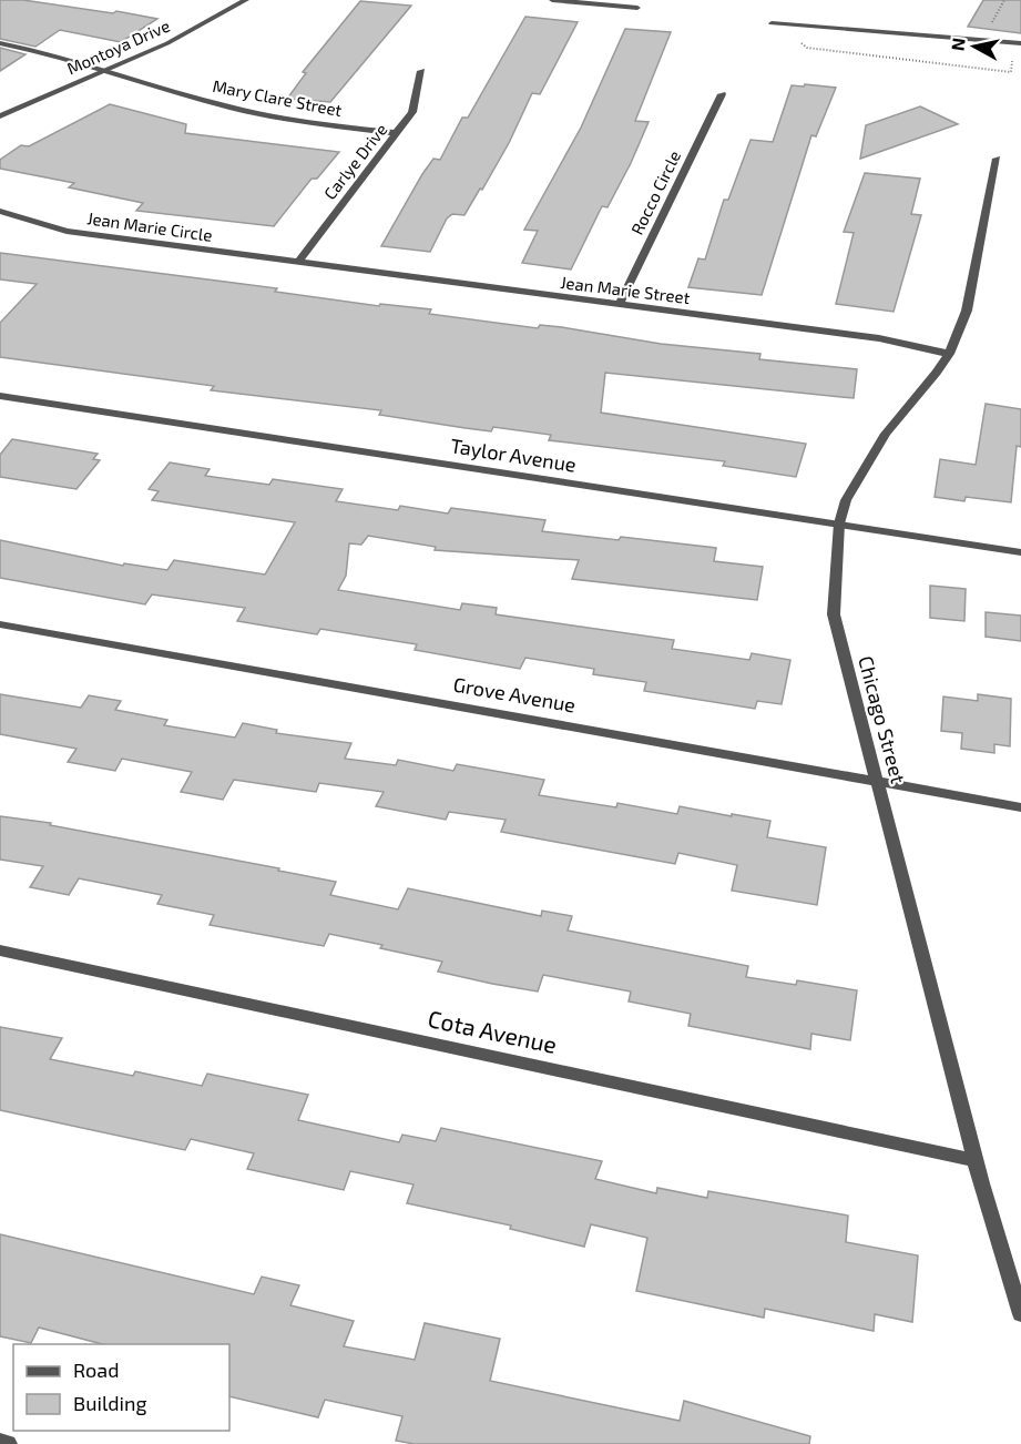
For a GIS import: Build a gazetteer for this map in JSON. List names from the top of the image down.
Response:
{
  "streets": {
    "street": [
      "Montoya Drive",
      "Mary Clare Street",
      "Carlye Drive",
      "Rocco Circle",
      "Jean Marie Circle",
      "Jean Marie Street",
      "Taylor Avenue",
      "Grove Avenue",
      "Chicago Street",
      "Cota Avenue"
    ]
  },
  "crossings": [
    ["Montoya Drive", "Mary Clare Street"],
    ["Mary Clare Street", "Carlye Drive"],
    ["Carlye Drive", "Jean Marie Circle"],
    ["Carlye Drive", "Jean Marie Street"],
    ["Rocco Circle", "Jean Marie Street"],
    ["Jean Marie Circle", "Jean Marie Street"],
    ["Jean Marie Street", "Chicago Street"],
    ["Taylor Avenue", "Chicago Street"],
    ["Grove Avenue", "Chicago Street"],
    ["Chicago Street", "Cota Avenue"]
  ],
  "legend": ["Road", "Building"],
  "north": "left"
}
